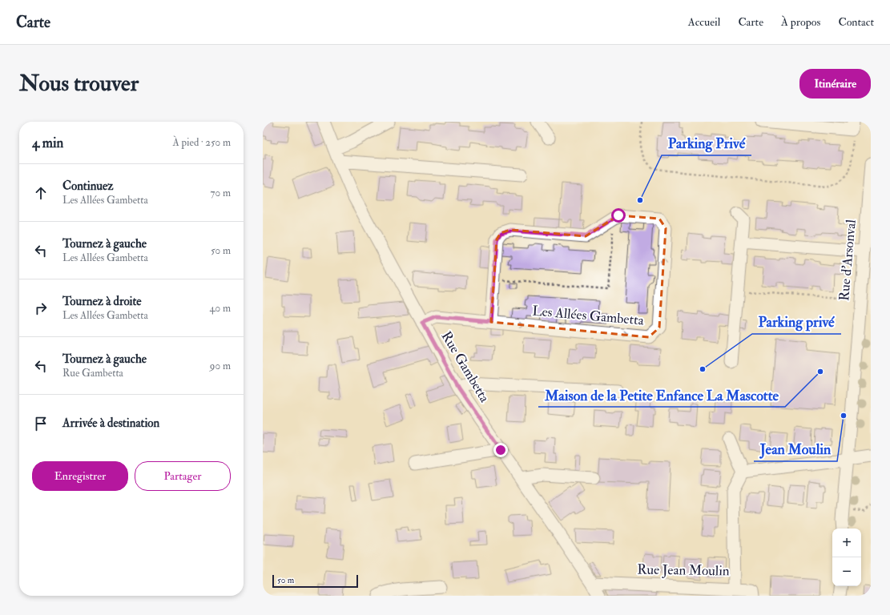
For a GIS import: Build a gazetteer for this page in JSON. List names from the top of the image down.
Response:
{
  "streets": {
    "street": [
      "Rue d'Arsonval",
      "Les Allées Gambetta",
      "Rue Gambetta",
      "Rue Jean Moulin"
    ]
  },
  "crossings": [
    ["Les Allées Gambetta", "Rue Gambetta"],
    ["Rue Gambetta", "Rue Jean Moulin"]
  ],
  "places": [
    "Parking Privé",
    "Parking privé",
    "Maison de la Petite Enfance La Mascotte",
    "Jean Moulin"
  ],
  "scale_bar": "50 m",
  "page": {
    "header": "Carte",
    "nav": [
      "Accueil",
      "Carte",
      "À propos",
      "Contact"
    ],
    "buttons": [
      "Itinéraire",
      ["Enregistrer", "Partager"]
    ],
    "title": "Nous trouver",
    "heading": ["4 min", "À pied · 250 m"],
    "list": [
      ["Continuez", "Les Allées Gambetta", "70 m"],
      ["Tournez à gauche", "Les Allées Gambetta", "50 m"],
      ["Tournez à droite", "Les Allées Gambetta", "40 m"],
      ["Tournez à gauche", "Rue Gambetta", "90 m"],
      "Arrivée à destination"
    ],
    "map_buttons": ["+", "−"],
    "scale": "50 m"
  }
}
